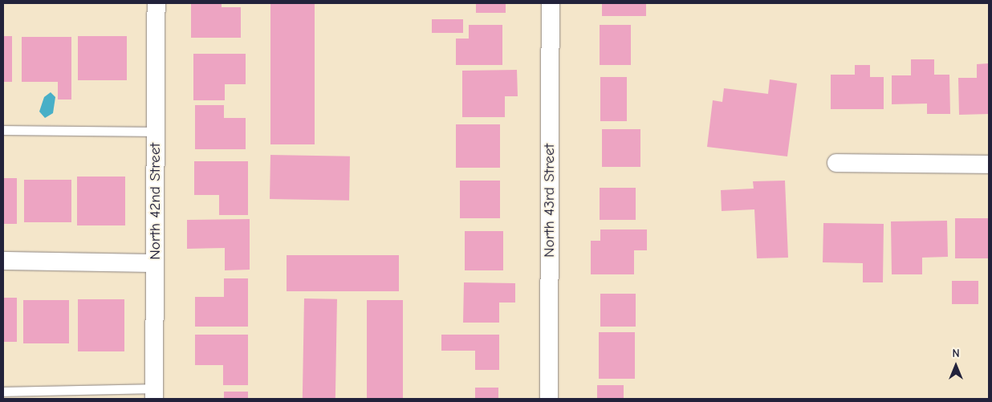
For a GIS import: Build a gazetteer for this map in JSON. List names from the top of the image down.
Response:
{
  "streets": {
    "street": ["North 43rd Street", "North 42nd Street"]
  },
  "north": "top"
}
